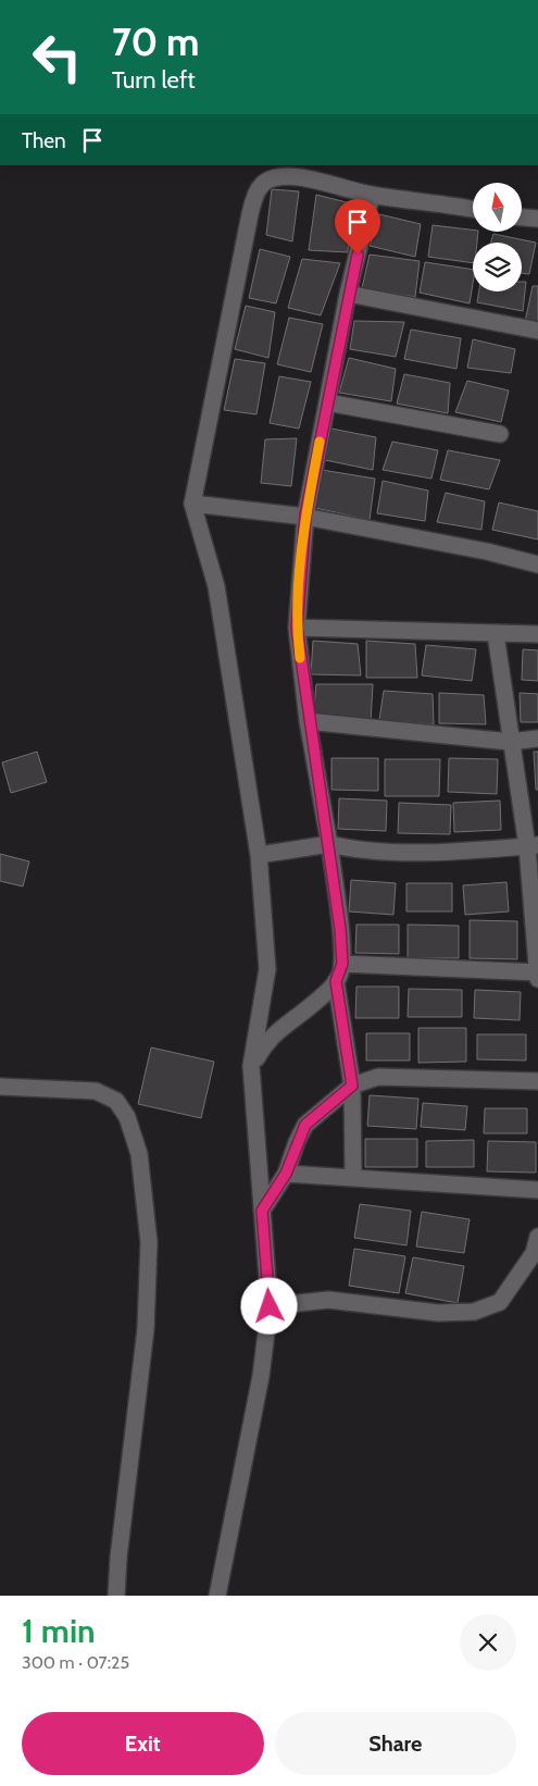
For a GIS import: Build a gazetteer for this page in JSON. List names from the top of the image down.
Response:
{
  "north": "top",
  "page": {
    "turn": ["70 m", "Turn left"],
    "then": "Then",
    "heading": ["1 min", "300 m · 07:25"],
    "buttons": ["Exit", "Share"]
  }
}
